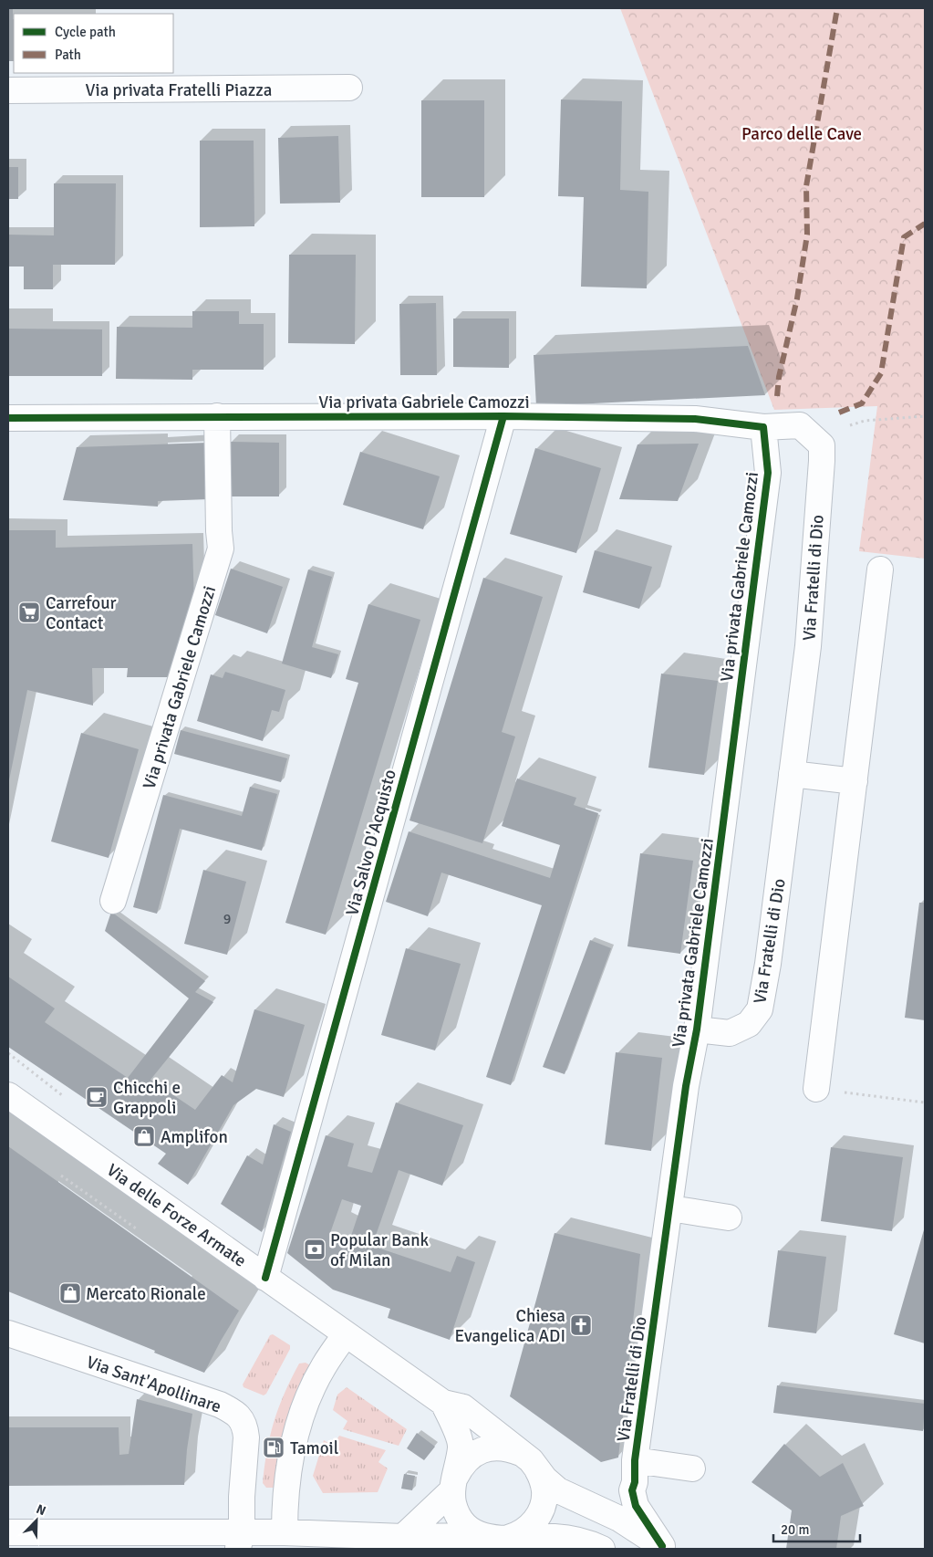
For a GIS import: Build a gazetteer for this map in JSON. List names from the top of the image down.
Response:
{
  "streets": {
    "street": [
      "Via privata Fratelli Piazza",
      "Via privata Gabriele Camozzi",
      "Via Fratelli di Dio",
      "Via Salvo D'Acquisto",
      "Via delle Forze Armate",
      "Via Sant'Apollinare"
    ]
  },
  "crossings": [
    ["Via privata Gabriele Camozzi", "Via Fratelli di Dio"],
    ["Via privata Gabriele Camozzi", "Via Salvo D'Acquisto"],
    ["Via Fratelli di Dio", "Via delle Forze Armate"],
    ["Via Salvo D'Acquisto", "Via delle Forze Armate"]
  ],
  "parks": ["Parco delle Cave"],
  "places": {
    "supermarket": ["Carrefour Contact"],
    "cafe": ["Chicchi e Grappoli"],
    "shop": ["Amplifon", "Mercato Rionale"],
    "bank": ["Popular Bank of Milan"],
    "church": ["Chiesa Evangelica ADI"],
    "fuel station": ["Tamoil"]
  },
  "house_numbers": ["9"],
  "legend": ["Cycle path", "Path"],
  "scale_bar": "20 m",
  "north": "top right"
}
